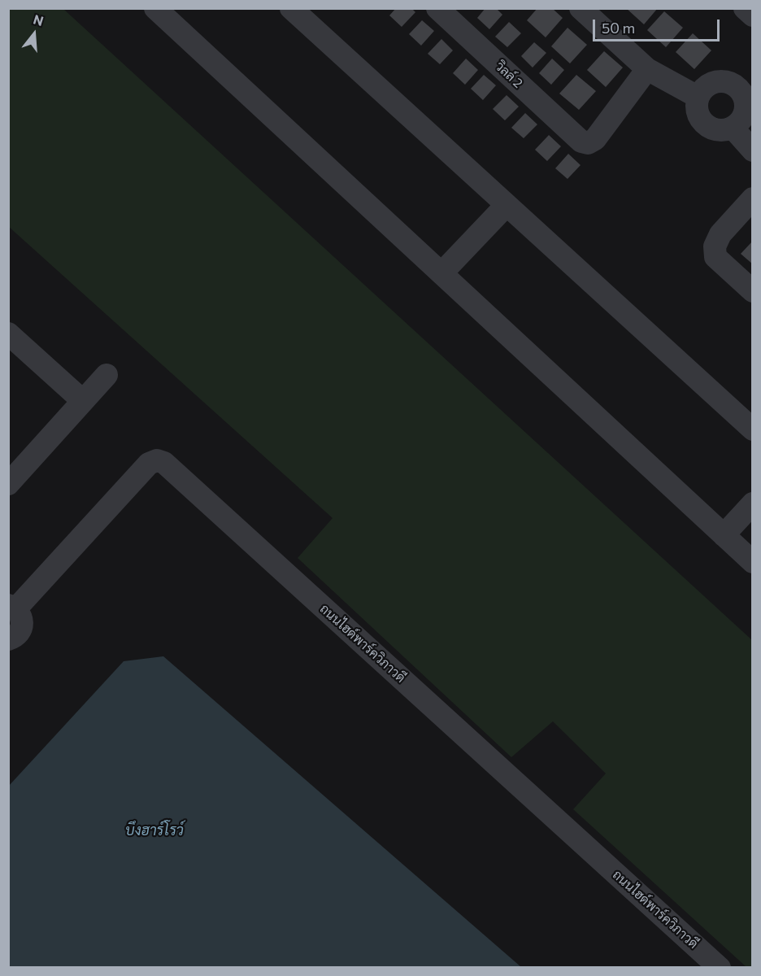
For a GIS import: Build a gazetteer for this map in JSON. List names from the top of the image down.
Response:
{
  "streets": {
    "street": ["วิลล์ 2", "ถนนไฮด์พาร์ควิภาวดี"]
  },
  "water": ["บึงฮาร์โรว์"],
  "scale_bar": "50 m",
  "north": "top"
}
